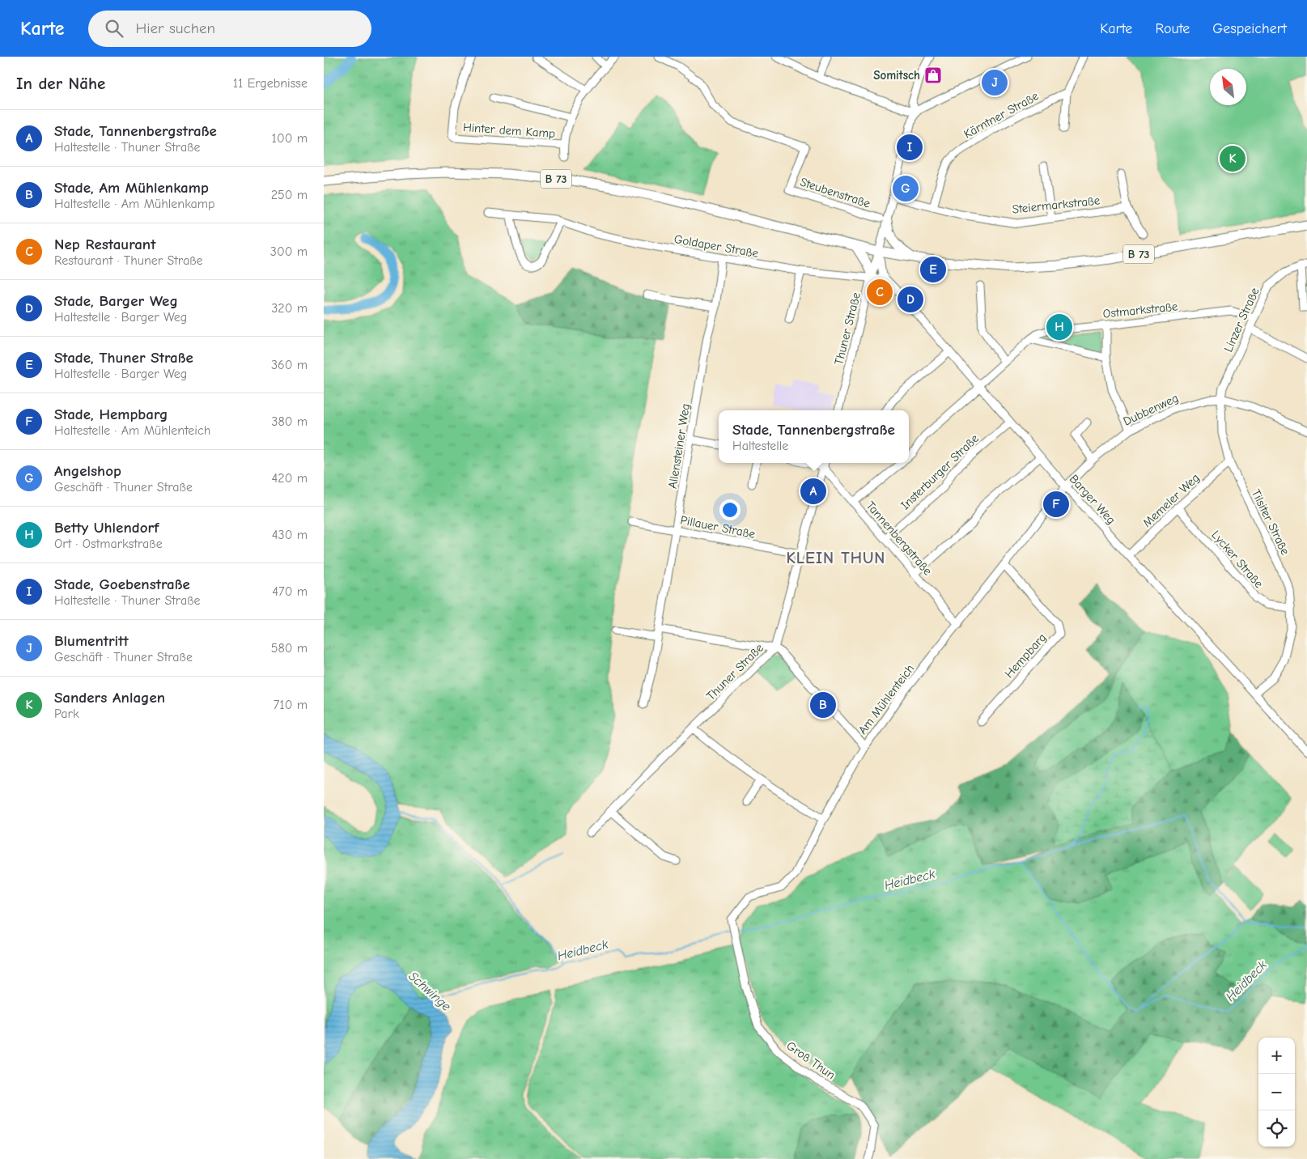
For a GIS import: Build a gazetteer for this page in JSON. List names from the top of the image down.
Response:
{
  "streets": {
    "main road": ["B 73"],
    "street": [
      "Kärntner Straße",
      "Hinter dem Kamp",
      "Steubenstraße",
      "Steiermarkstraße",
      "Goldaper Straße",
      "Ostmarkstraße",
      "Linzer Straße",
      "Thuner Straße",
      "Dubbenweg",
      "Allensteiner Weg",
      "Insterburger Straße",
      "Barger Weg",
      "Memeler Weg",
      "Tilsiter Straße",
      "Pillauer Straße",
      "Tannenbergstraße",
      "Lycker Straße",
      "Hempbarg",
      "Am Mühlenteich",
      "Groß Thun"
    ]
  },
  "crossings": [
    ["Kärntner Straße", "Steiermarkstraße"],
    ["B 73", "Thuner Straße"],
    ["Steubenstraße", "Thuner Straße"],
    ["Steiermarkstraße", "Thuner Straße"],
    ["Goldaper Straße", "Thuner Straße"],
    ["Goldaper Straße", "Allensteiner Weg"],
    ["Goldaper Straße", "Barger Weg"],
    ["Ostmarkstraße", "Linzer Straße"],
    ["Ostmarkstraße", "Barger Weg"],
    ["Ostmarkstraße", "Tannenbergstraße"],
    ["Linzer Straße", "Dubbenweg"],
    ["Linzer Straße", "Tilsiter Straße"],
    ["Thuner Straße", "Pillauer Straße"],
    ["Thuner Straße", "Tannenbergstraße"],
    ["Dubbenweg", "Barger Weg"],
    ["Dubbenweg", "Tilsiter Straße"],
    ["Dubbenweg", "Am Mühlenteich"],
    ["Allensteiner Weg", "Pillauer Straße"],
    ["Insterburger Straße", "Barger Weg"],
    ["Insterburger Straße", "Tannenbergstraße"],
    ["Barger Weg", "Memeler Weg"],
    ["Barger Weg", "Tilsiter Straße"],
    ["Barger Weg", "Am Mühlenteich"],
    ["Memeler Weg", "Tilsiter Straße"],
    ["Memeler Weg", "Lycker Straße"],
    ["Tilsiter Straße", "Lycker Straße"],
    ["Tannenbergstraße", "Am Mühlenteich"],
    ["Hempbarg", "Am Mühlenteich"],
    ["Am Mühlenteich", "Groß Thun"]
  ],
  "districts": ["KLEIN THUN"],
  "water": ["Heidbeck", "Schwinge"],
  "places": {
    "shop": ["Somitsch"]
  },
  "north": "top left",
  "page": {
    "header": "Karte",
    "search": "Hier suchen",
    "nav": ["Karte", "Route", "Gespeichert"],
    "heading": ["In der Nähe", "11 Ergebnisse"],
    "pins": [
      "J",
      "I",
      "K",
      "G",
      "E",
      "C",
      "D",
      "H",
      "A",
      "F",
      "B"
    ],
    "list": [
      {
        "mark": "A",
        "name": "Stade, Tannenbergstraße",
        "note": "Haltestelle · Thuner Straße",
        "value": "100 m"
      },
      {
        "mark": "B",
        "name": "Stade, Am Mühlenkamp",
        "note": "Haltestelle · Am Mühlenkamp",
        "value": "250 m"
      },
      {
        "mark": "C",
        "name": "Nep Restaurant",
        "note": "Restaurant · Thuner Straße",
        "value": "300 m"
      },
      {
        "mark": "D",
        "name": "Stade, Barger Weg",
        "note": "Haltestelle · Barger Weg",
        "value": "320 m"
      },
      {
        "mark": "E",
        "name": "Stade, Thuner Straße",
        "note": "Haltestelle · Barger Weg",
        "value": "360 m"
      },
      {
        "mark": "F",
        "name": "Stade, Hempbarg",
        "note": "Haltestelle · Am Mühlenteich",
        "value": "380 m"
      },
      {
        "mark": "G",
        "name": "Angelshop",
        "note": "Geschäft · Thuner Straße",
        "value": "420 m"
      },
      {
        "mark": "H",
        "name": "Betty Uhlendorf",
        "note": "Ort · Ostmarkstraße",
        "value": "430 m"
      },
      {
        "mark": "I",
        "name": "Stade, Goebenstraße",
        "note": "Haltestelle · Thuner Straße",
        "value": "470 m"
      },
      {
        "mark": "J",
        "name": "Blumentritt",
        "note": "Geschäft · Thuner Straße",
        "value": "580 m"
      },
      {
        "mark": "K",
        "name": "Sanders Anlagen",
        "note": "Park",
        "value": "710 m"
      }
    ],
    "popup": ["Stade, Tannenbergstraße", "Haltestelle"],
    "map_buttons": ["+", "−"]
  }
}
